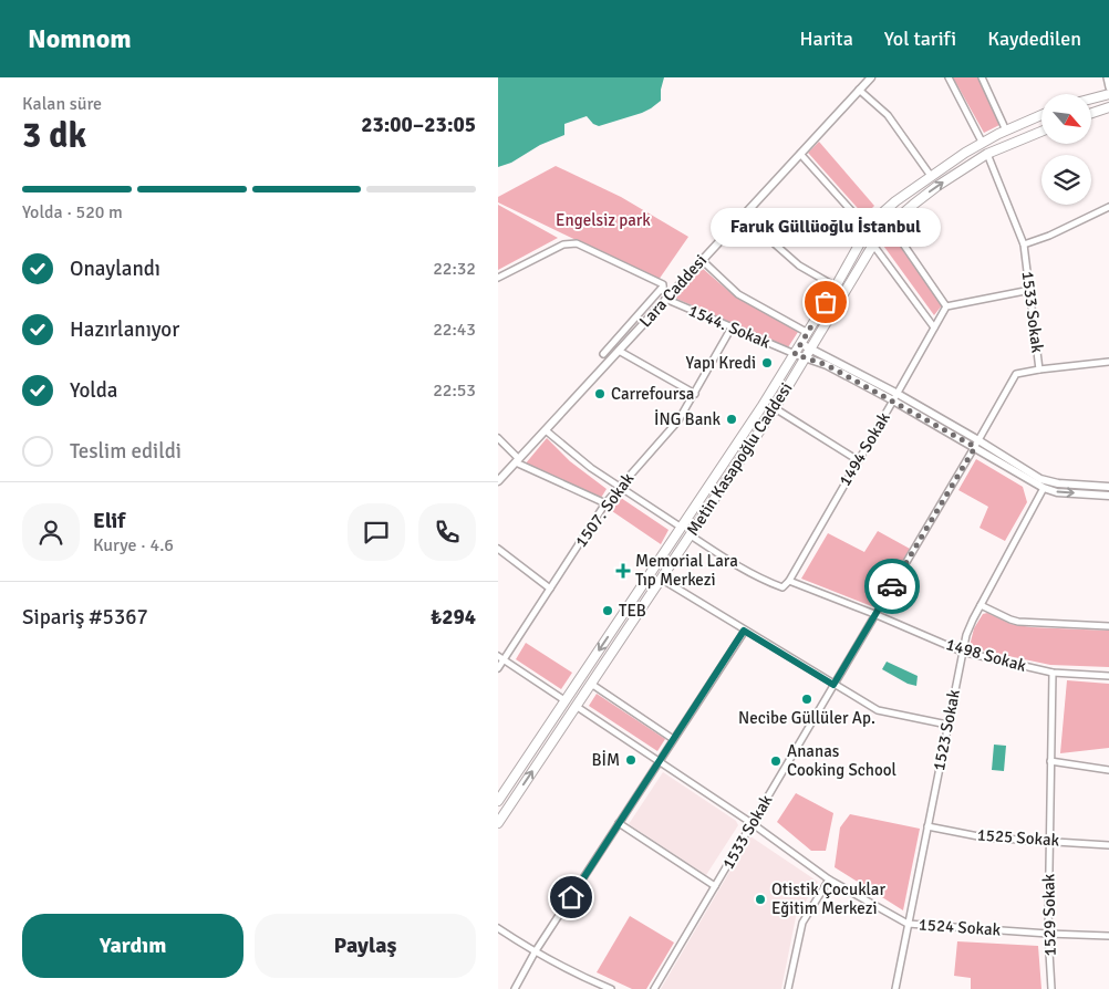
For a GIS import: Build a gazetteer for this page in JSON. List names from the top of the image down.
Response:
{
  "streets": {
    "main road": ["Metin Kasapoğlu Caddesi"],
    "street": [
      "Lara Caddesi",
      "1533 Sokak",
      "1544. Sokak",
      "1494 Sokak",
      "1507. Sokak",
      "1498 Sokak",
      "1523 Sokak",
      "1525 Sokak",
      "1529 Sokak",
      "1524 Sokak"
    ]
  },
  "crossings": [
    ["Lara Caddesi", "1544. Sokak"],
    ["1533 Sokak", "Metin Kasapoğlu Caddesi"],
    ["1533 Sokak", "1498 Sokak"],
    ["1533 Sokak", "1524 Sokak"],
    ["1544. Sokak", "Metin Kasapoğlu Caddesi"],
    ["1544. Sokak", "1507. Sokak"],
    ["1494 Sokak", "1498 Sokak"],
    ["Metin Kasapoğlu Caddesi", "1498 Sokak"],
    ["Metin Kasapoğlu Caddesi", "1524 Sokak"],
    ["1498 Sokak", "1523 Sokak"],
    ["1498 Sokak", "1529 Sokak"],
    ["1523 Sokak", "1525 Sokak"],
    ["1523 Sokak", "1524 Sokak"],
    ["1525 Sokak", "1529 Sokak"],
    ["1529 Sokak", "1524 Sokak"]
  ],
  "parks": ["Engelsiz park"],
  "places": {
    "other": [
      "Faruk Güllüoğlu İstanbul",
      "Yapı Kredi",
      "Carrefoursa",
      "İNG Bank",
      "TEB",
      "Necibe Güllüler Ap.",
      "BİM",
      "Ananas Cooking School",
      "Otistik Çocuklar Eğitim Merkezi"
    ],
    "health": ["Memorial Lara Tıp Merkezi"]
  },
  "north": "bottom right",
  "page": {
    "header": "Nomnom",
    "nav": ["Harita", "Yol tarifi", "Kaydedilen"],
    "heading": ["3 dk", "Kalan süre", "23:00–23:05"],
    "panel": [
      "Elif",
      "Kurye · 4.6",
      "Sipariş #5367",
      "₺294"
    ],
    "bar": "Yolda · 520 m",
    "bubble": "Faruk Güllüoğlu İstanbul",
    "list": [
      ["Onaylandı", "22:32"],
      ["Hazırlanıyor", "22:43"],
      ["Yolda", "22:53"],
      "Teslim edildi"
    ],
    "buttons": ["Yardım", "Paylaş"]
  }
}
